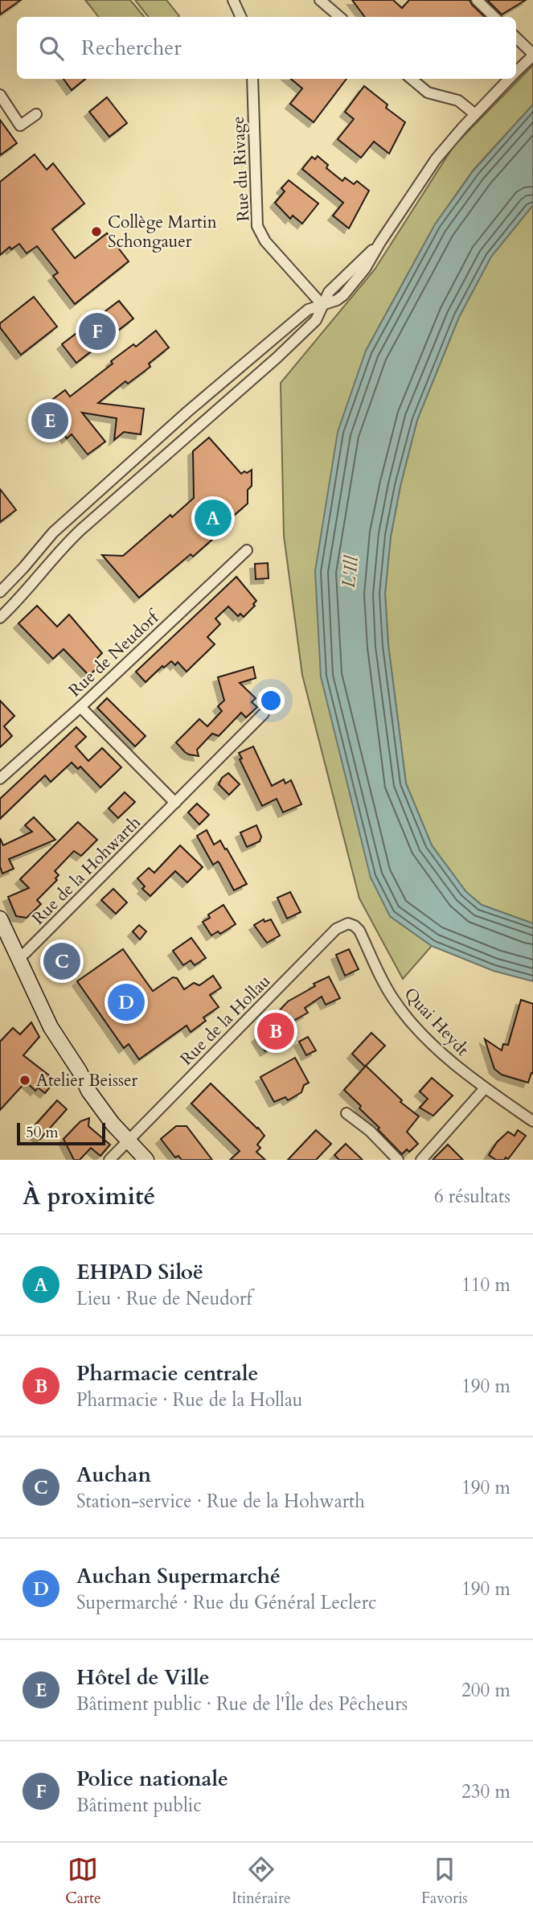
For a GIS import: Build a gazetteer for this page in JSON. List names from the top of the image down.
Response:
{
  "streets": {
    "street": [
      "Rue du Rivage",
      "Rue de Neudorf",
      "Rue de la Hohwarth",
      "Rue de la Hollau",
      "Quai Heydt"
    ]
  },
  "crossings": [
    ["Rue de la Hollau", "Quai Heydt"]
  ],
  "water": ["L'Ill"],
  "places": ["Collège Martin Schongauer", "Atelier Beisser"],
  "scale_bar": "50 m",
  "page": {
    "search": "Rechercher",
    "pins": [
      "F",
      "E",
      "A",
      "C",
      "D",
      "B"
    ],
    "scale": "50 m",
    "heading": ["À proximité", "6 résultats"],
    "list": [
      {
        "mark": "A",
        "name": "EHPAD Siloë",
        "note": "Lieu · Rue de Neudorf",
        "value": "110 m"
      },
      {
        "mark": "B",
        "name": "Pharmacie centrale",
        "note": "Pharmacie · Rue de la Hollau",
        "value": "190 m"
      },
      {
        "mark": "C",
        "name": "Auchan",
        "note": "Station-service · Rue de la Hohwarth",
        "value": "190 m"
      },
      {
        "mark": "D",
        "name": "Auchan Supermarché",
        "note": "Supermarché · Rue du Général Leclerc",
        "value": "190 m"
      },
      {
        "mark": "E",
        "name": "Hôtel de Ville",
        "note": "Bâtiment public · Rue de l'Île des Pêcheurs",
        "value": "200 m"
      },
      {
        "mark": "F",
        "name": "Police nationale",
        "note": "Bâtiment public",
        "value": "230 m"
      }
    ],
    "nav": ["Carte", "Itinéraire", "Favoris"]
  }
}
